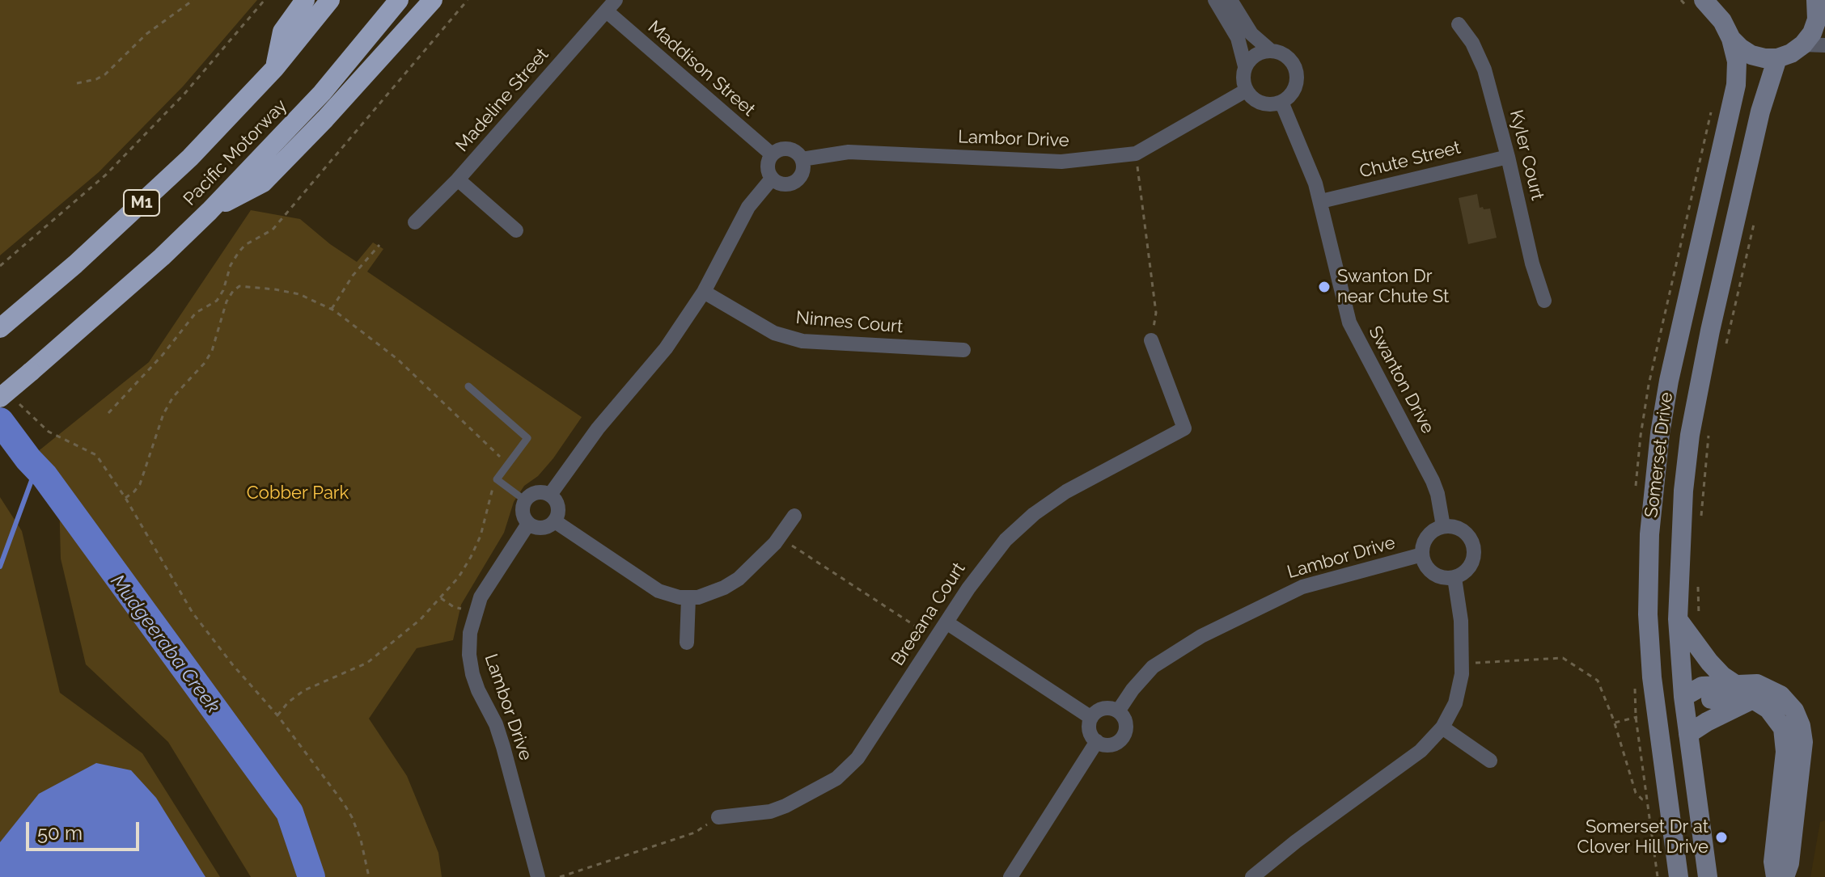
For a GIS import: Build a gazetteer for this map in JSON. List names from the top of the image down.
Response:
{
  "streets": {
    "highway": ["Pacific Motorway", "M1"],
    "main road": ["Somerset Drive"],
    "street": [
      "Maddison Street",
      "Madeline Street",
      "Lambor Drive",
      "Kyler Court",
      "Chute Street",
      "Ninnes Court",
      "Swanton Drive",
      "Breeana Court"
    ]
  },
  "crossings": [
    ["Maddison Street", "Madeline Street"],
    ["Maddison Street", "Lambor Drive"],
    ["Lambor Drive", "Swanton Drive"],
    ["Kyler Court", "Chute Street"],
    ["Chute Street", "Swanton Drive"]
  ],
  "water": ["Mudgeeraba Creek"],
  "parks": ["Cobber Park"],
  "places": ["Swanton Dr near Chute St", "Somerset Dr at Clover Hill Drive"],
  "scale_bar": "50 m"
}
